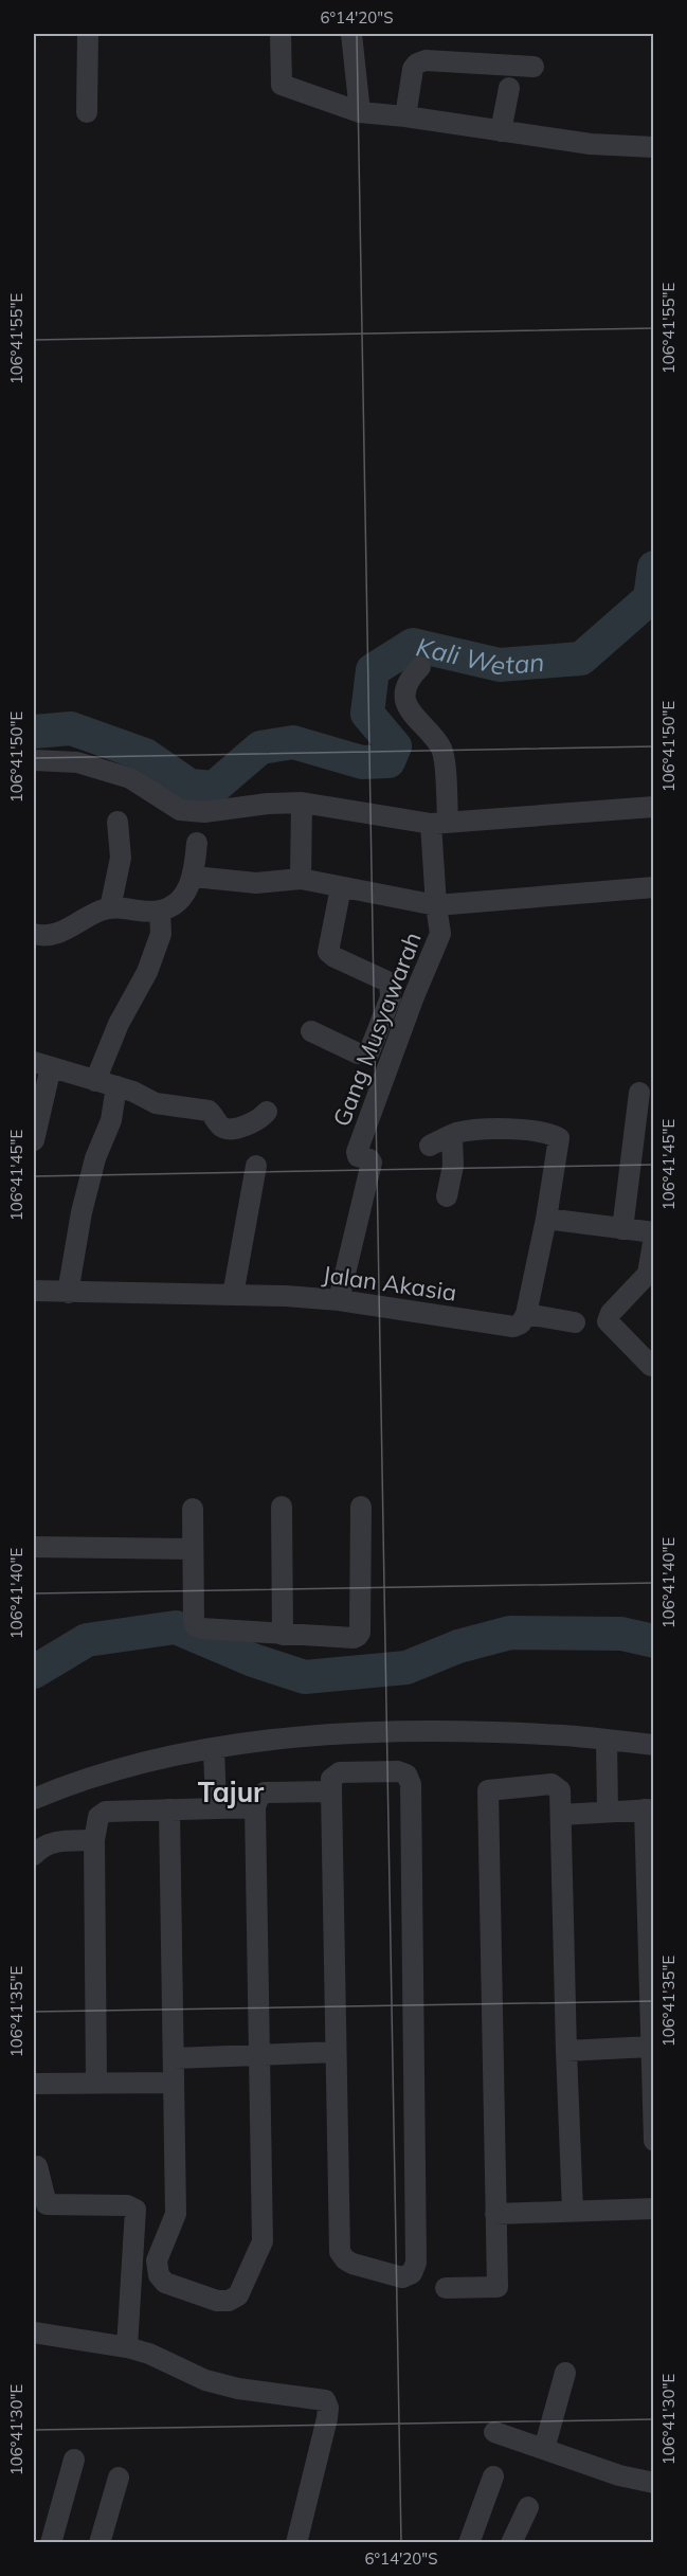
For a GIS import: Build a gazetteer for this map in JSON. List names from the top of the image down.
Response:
{
  "streets": {
    "street": ["Gang Musyawarah", "Jalan Akasia"]
  },
  "crossings": [
    ["Gang Musyawarah", "Jalan Akasia"]
  ],
  "districts": ["Tajur"],
  "water": ["Kali Wetan"],
  "coordinates": [
    "6°14'20\"S",
    "106°41'55\"E",
    "106°41'50\"E",
    "106°41'45\"E",
    "106°41'40\"E",
    "106°41'35\"E",
    "106°41'30\"E"
  ]
}
